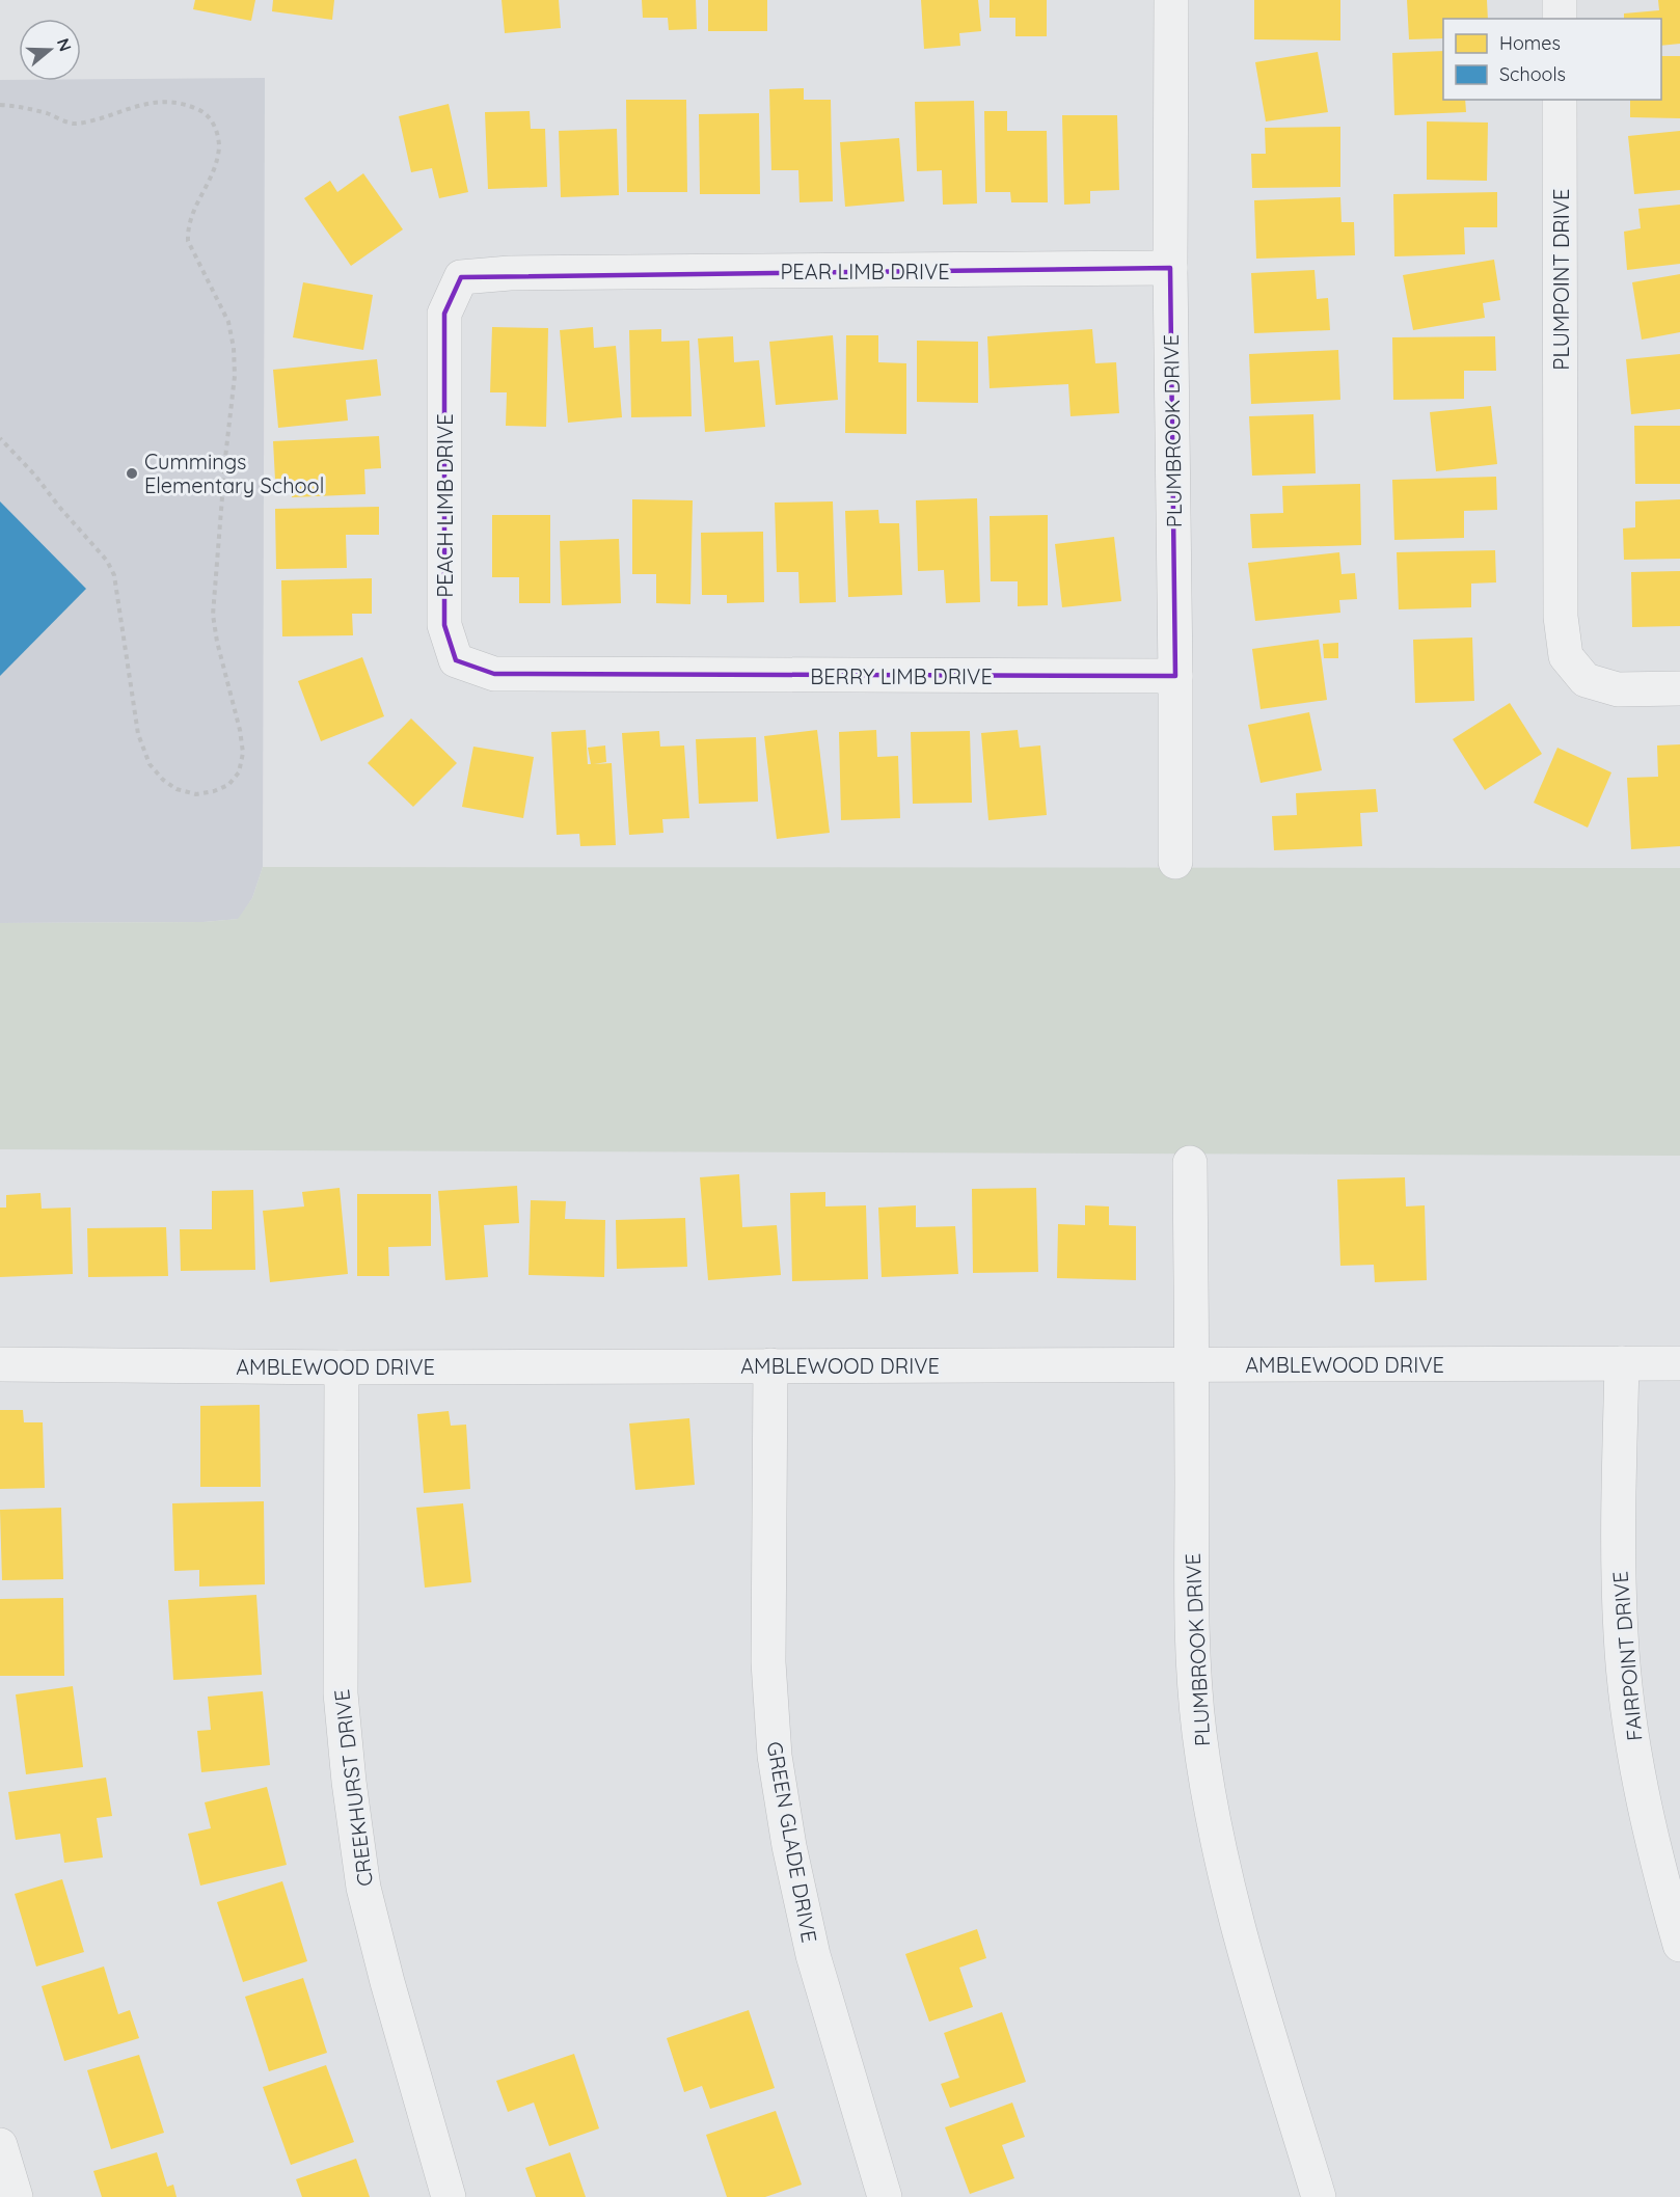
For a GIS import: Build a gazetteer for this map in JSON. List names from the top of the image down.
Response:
{
  "streets": {
    "street": [
      "PEAR LIMB DRIVE",
      "PLUMPOINT DRIVE",
      "PLUMBROOK DRIVE",
      "PEACH LIMB DRIVE",
      "BERRY LIMB DRIVE",
      "AMBLEWOOD DRIVE",
      "FAIRPOINT DRIVE",
      "CREEKHURST DRIVE",
      "GREEN GLADE DRIVE"
    ]
  },
  "crossings": [
    ["PEAR LIMB DRIVE", "PLUMBROOK DRIVE"],
    ["PEAR LIMB DRIVE", "PEACH LIMB DRIVE"],
    ["PLUMBROOK DRIVE", "BERRY LIMB DRIVE"],
    ["PLUMBROOK DRIVE", "AMBLEWOOD DRIVE"],
    ["PEACH LIMB DRIVE", "BERRY LIMB DRIVE"],
    ["AMBLEWOOD DRIVE", "FAIRPOINT DRIVE"],
    ["AMBLEWOOD DRIVE", "CREEKHURST DRIVE"],
    ["AMBLEWOOD DRIVE", "GREEN GLADE DRIVE"]
  ],
  "places": ["Cummings Elementary School"],
  "legend": ["Homes", "Schools"],
  "north": "right"
}
